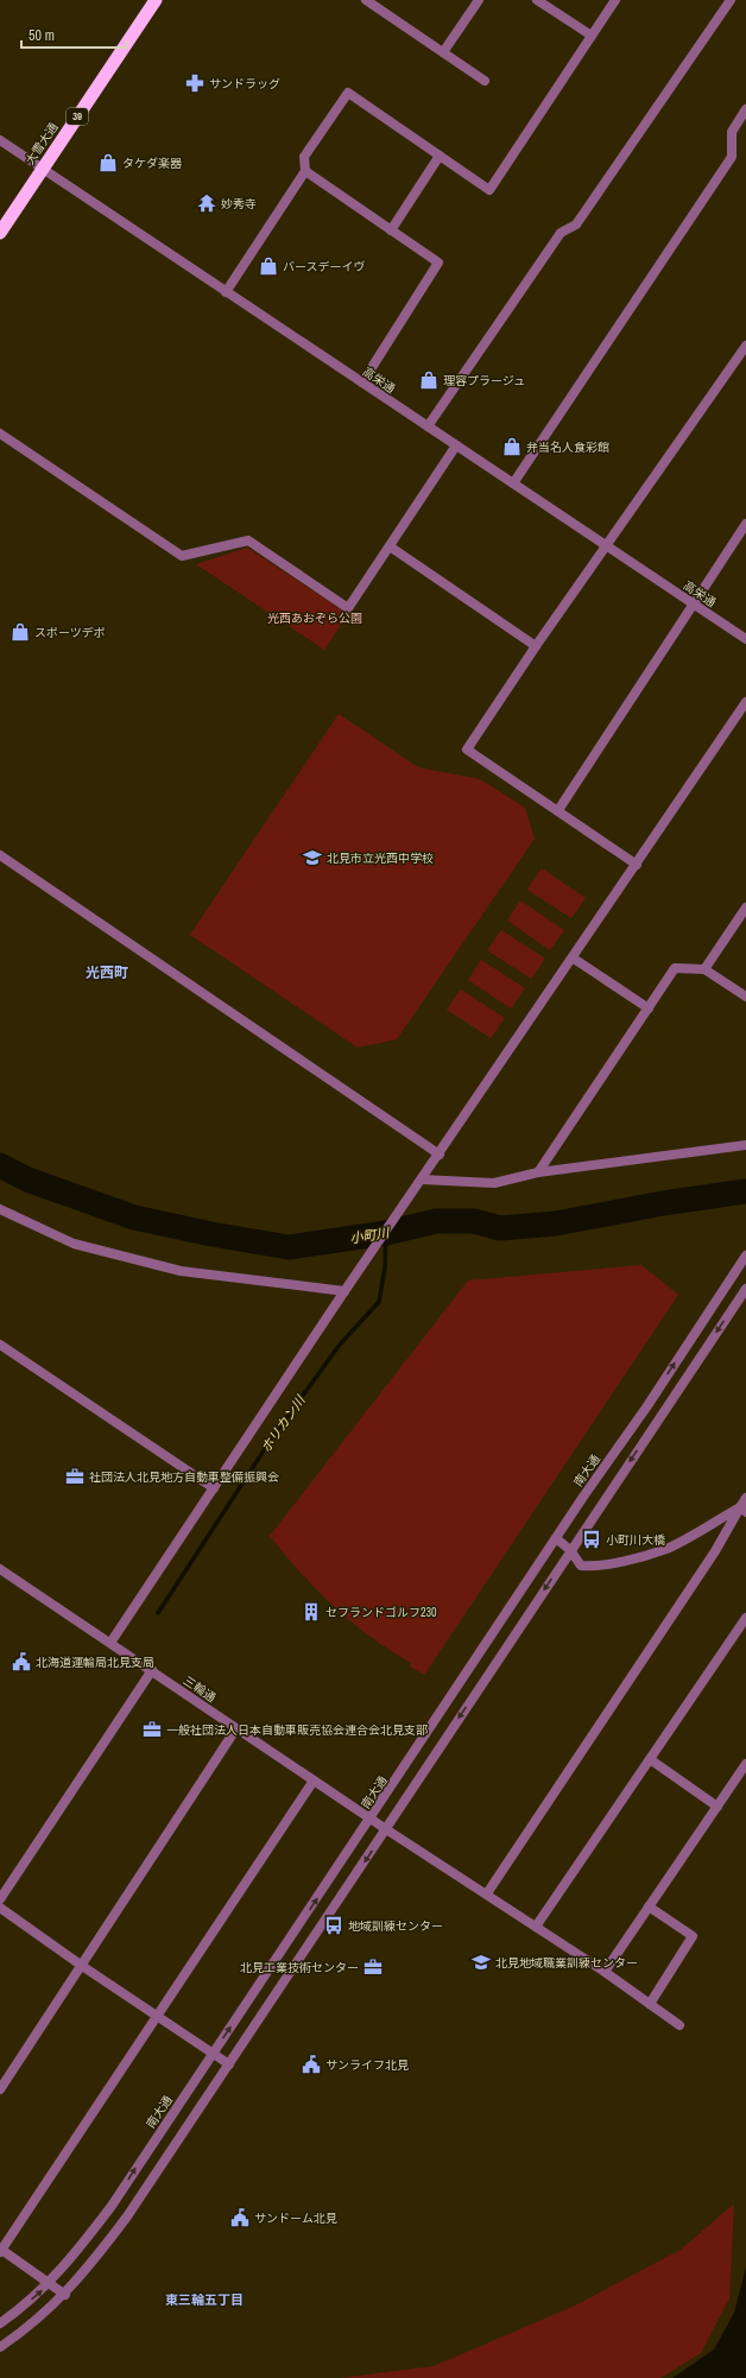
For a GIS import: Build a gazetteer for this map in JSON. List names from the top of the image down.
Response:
{
  "streets": {
    "highway": ["39", "大雪大通"],
    "street": ["高栄通", "南大通", "三輪通"]
  },
  "crossings": [
    ["大雪大通", "高栄通"],
    ["南大通", "三輪通"]
  ],
  "districts": ["光西町", "東三輪五丁目"],
  "water": ["小町川", "ホリカン川"],
  "parks": ["光西あおぞら公園"],
  "places": {
    "pharmacy": ["サンドラッグ"],
    "shop": [
      "タケダ楽器",
      "バースデーイヴ",
      "理容プラージュ",
      "弁当名人食彩館",
      "スポーツデポ"
    ],
    "temple": ["妙秀寺"],
    "school or university": ["北見市立光西中学校", "北見地域職業訓練センター"],
    "office": ["社団法人北見地方自動車整備振興会", "一般社団法人日本自動車販売協会連合会北見支部", "北見工業技術センター"],
    "bus stop": ["小町川大橋", "地域訓練センター"],
    "building": ["セフランドゴルフ230"],
    "public building": ["北海道運輸局北見支局", "サンライフ北見", "サンドーム北見"]
  },
  "scale_bar": "50 m"
}
